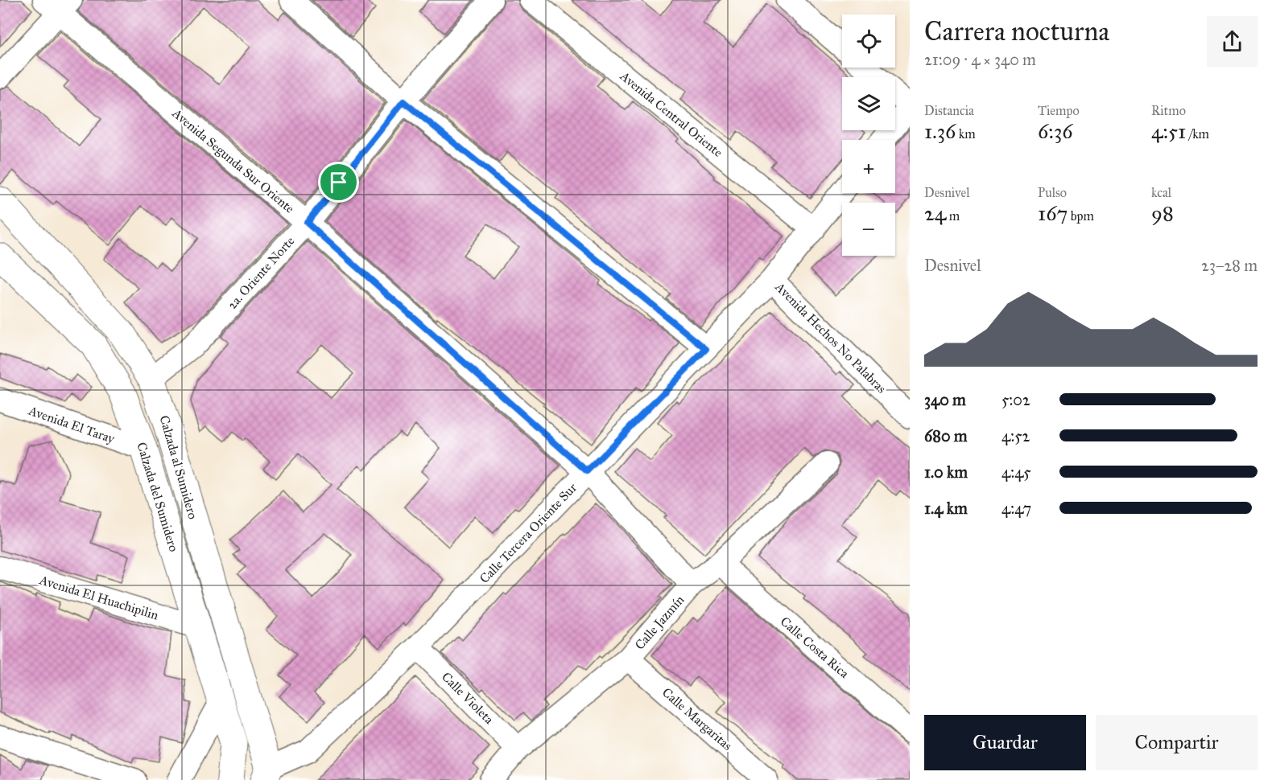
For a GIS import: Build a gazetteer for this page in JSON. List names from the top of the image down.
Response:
{
  "streets": {
    "main road": ["Calzada al Sumidero", "Calzada del Sumidero"],
    "street": [
      "Avenida Central Oriente",
      "Avenida Segunda Sur Oriente",
      "2a. Oriente Norte",
      "Avenida Hechos No Palabras",
      "Avenida El Taray",
      "Calle Tercera Oriente Sur",
      "Avenida El Huachipilin",
      "Calle Jazmín",
      "Calle Costa Rica",
      "Calle Violeta",
      "Calle Margaritas"
    ]
  },
  "crossings": [
    ["Avenida Central Oriente", "Calle Tercera Oriente Sur"],
    ["Avenida Segunda Sur Oriente", "2a. Oriente Norte"],
    ["Avenida Segunda Sur Oriente", "Calle Tercera Oriente Sur"],
    ["Avenida Segunda Sur Oriente", "Calle Jazmín"],
    ["2a. Oriente Norte", "Calzada al Sumidero"],
    ["Avenida Hechos No Palabras", "Calle Tercera Oriente Sur"],
    ["Avenida El Taray", "Calzada del Sumidero"],
    ["Calzada al Sumidero", "Calle Tercera Oriente Sur"],
    ["Calzada del Sumidero", "Avenida El Huachipilin"],
    ["Calle Tercera Oriente Sur", "Calle Violeta"],
    ["Calle Jazmín", "Calle Costa Rica"],
    ["Calle Jazmín", "Calle Violeta"],
    ["Calle Jazmín", "Calle Margaritas"]
  ],
  "page": {
    "heading": ["Carrera nocturna", "21:09 · 4 × 340 m"],
    "map_buttons": ["+", "−"],
    "stats": [
      ["Distancia", "1.36 km"],
      ["Tiempo", "6:36"],
      ["Ritmo", "4:51 /km"],
      ["Desnivel", "24 m"],
      ["Pulso", "167 bpm"],
      ["kcal", "98"]
    ],
    "chart": ["Desnivel", "23–28 m"],
    "list": [
      {
        "name": "340 m",
        "note": "5:02"
      },
      {
        "name": "680 m",
        "note": "4:52"
      },
      {
        "name": "1.0 km",
        "note": "4:45"
      },
      {
        "name": "1.4 km",
        "note": "4:47"
      }
    ],
    "buttons": ["Guardar", "Compartir"]
  }
}
